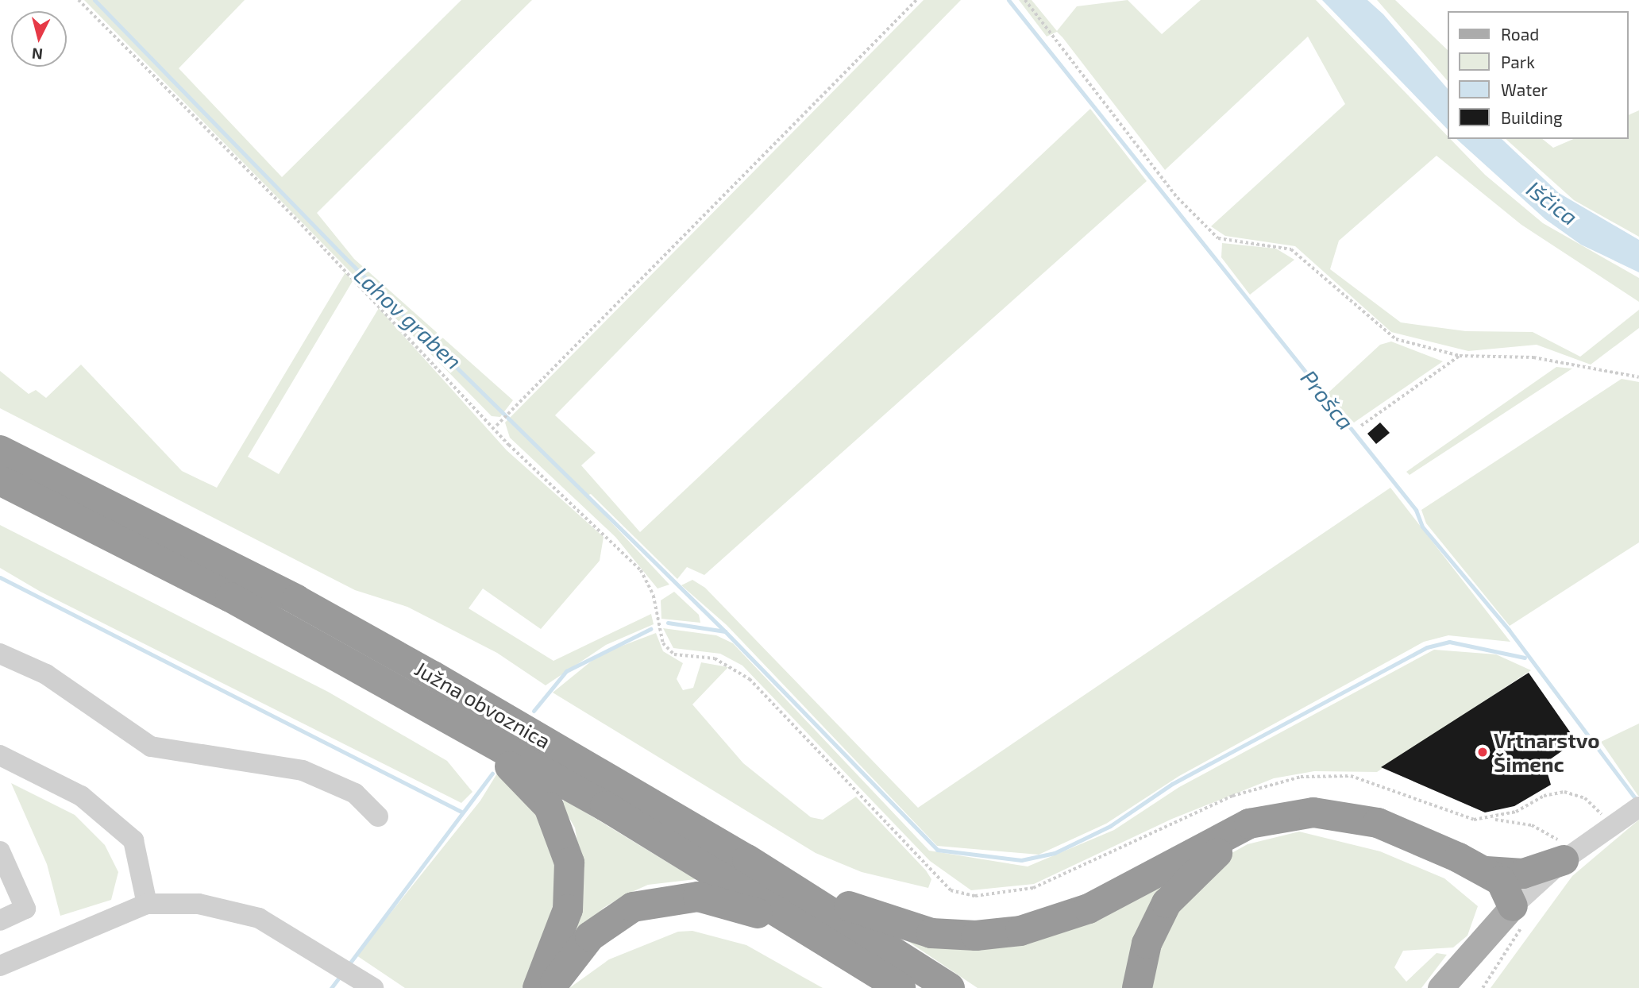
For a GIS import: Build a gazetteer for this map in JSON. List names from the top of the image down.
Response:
{
  "streets": {
    "highway": ["Južna obvoznica"]
  },
  "water": ["Iščica", "Lahov graben", "Prošca"],
  "places": ["Vrtnarstvo Šimenc"],
  "legend": [
    "Road",
    "Park",
    "Water",
    "Building"
  ],
  "north": "bottom"
}
